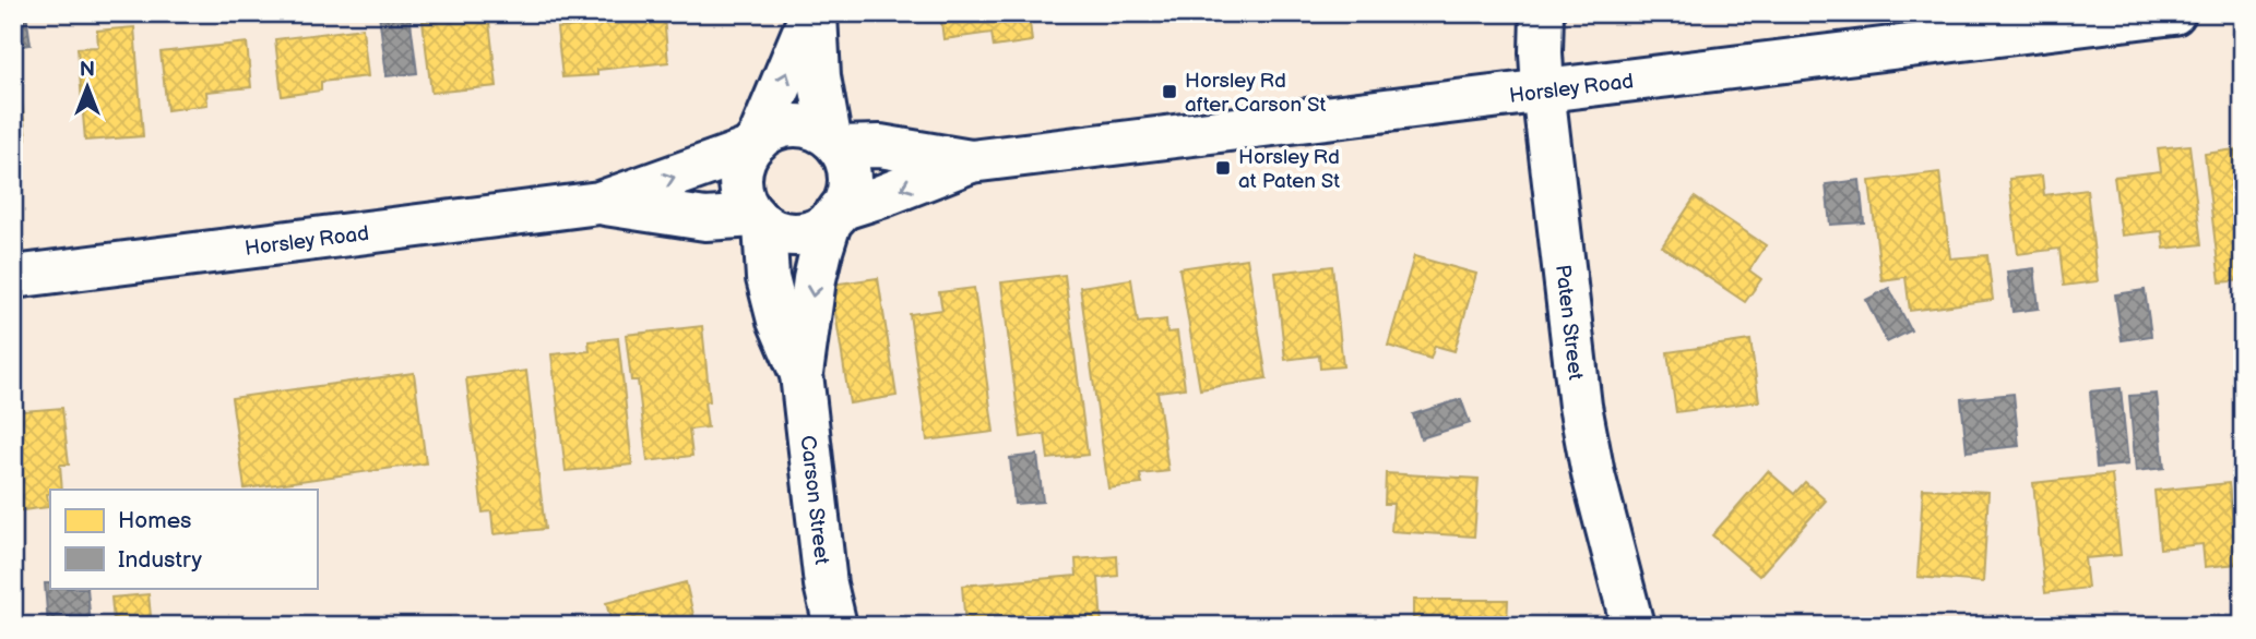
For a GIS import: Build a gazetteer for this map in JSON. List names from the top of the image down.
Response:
{
  "streets": {
    "street": ["Horsley Road", "Paten Street", "Carson Street"]
  },
  "crossings": [
    ["Horsley Road", "Paten Street"],
    ["Horsley Road", "Carson Street"]
  ],
  "places": {
    "transit": ["Horsley Rd after Carson St", "Horsley Rd at Paten St"]
  },
  "legend": ["Homes", "Industry"],
  "north": "top"
}
